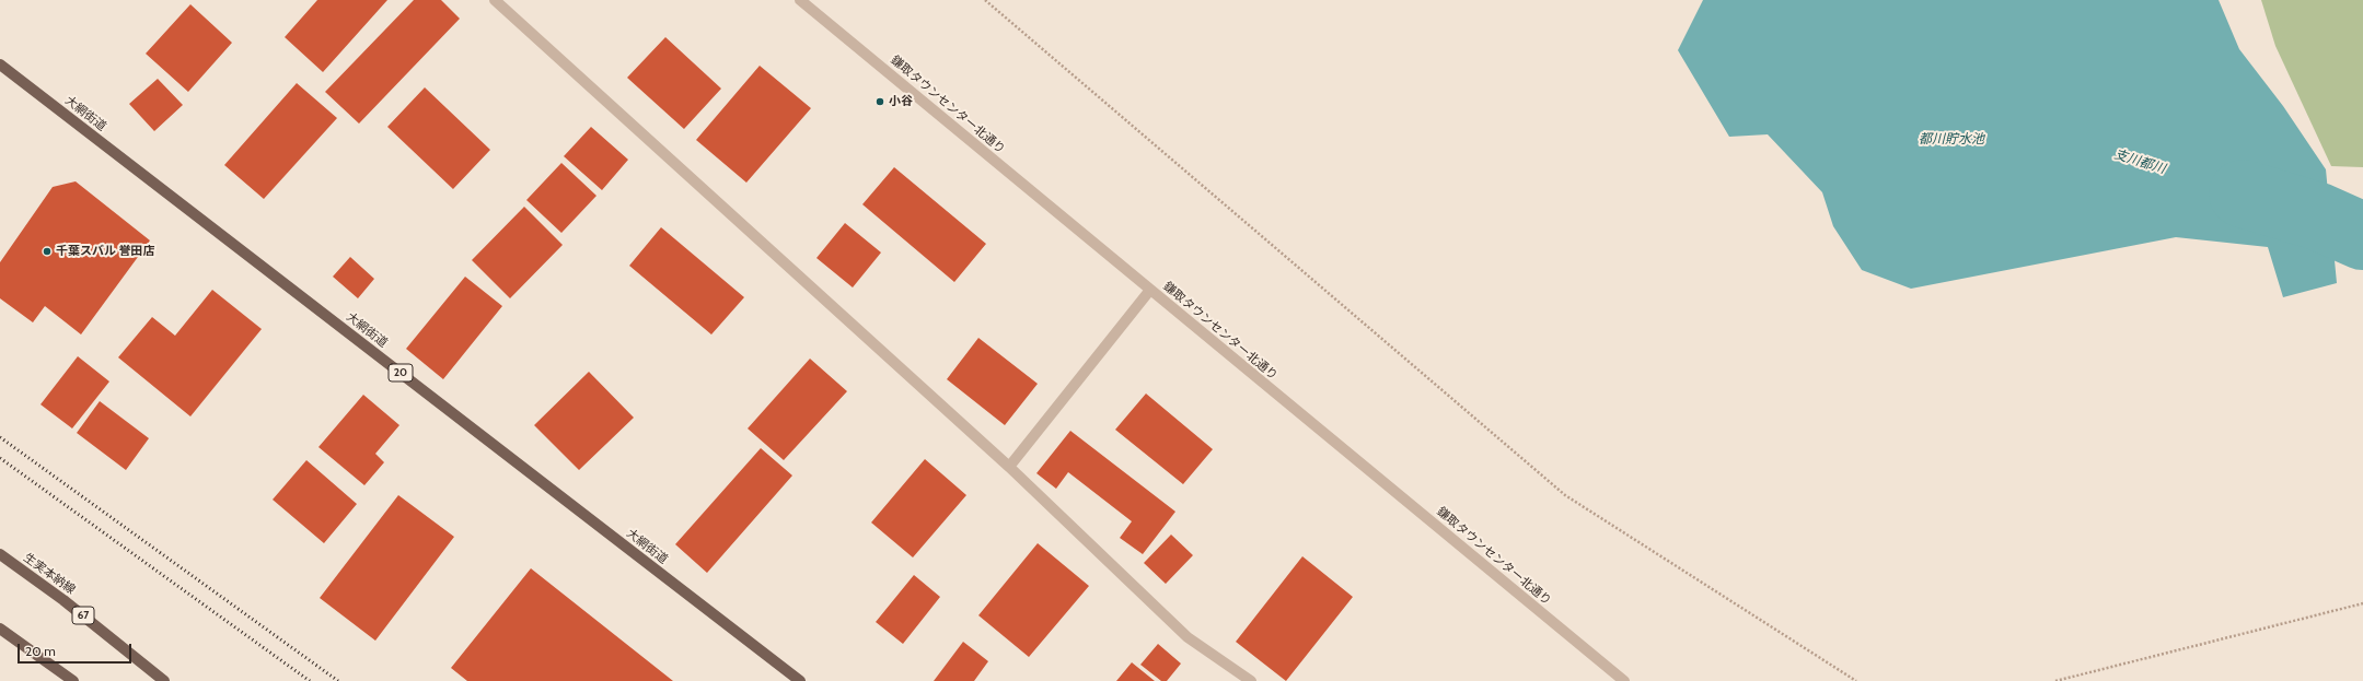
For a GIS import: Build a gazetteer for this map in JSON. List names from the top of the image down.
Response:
{
  "streets": {
    "main road": [
      "大網街道",
      "20",
      "生実本納線",
      "67"
    ],
    "street": ["鎌取タウンセンター北通り"]
  },
  "water": ["都川貯水池", "支川都川"],
  "places": ["小谷", "千葉スバル 誉田店"],
  "scale_bar": "20 m"
}
